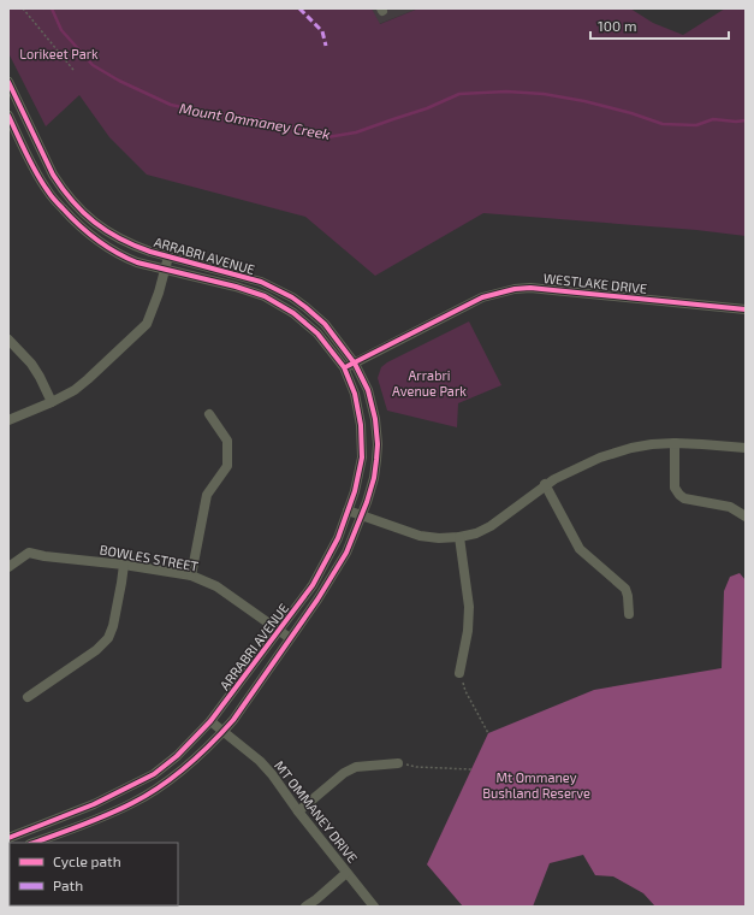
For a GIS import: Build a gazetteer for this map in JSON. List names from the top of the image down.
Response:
{
  "streets": {
    "street": [
      "ARRABRI AVENUE",
      "WESTLAKE DRIVE",
      "BOWLES STREET",
      "MT OMMANEY DRIVE"
    ]
  },
  "crossings": [
    ["ARRABRI AVENUE", "WESTLAKE DRIVE"],
    ["ARRABRI AVENUE", "BOWLES STREET"],
    ["ARRABRI AVENUE", "MT OMMANEY DRIVE"]
  ],
  "water": ["Mount Ommaney Creek"],
  "parks": ["Lorikeet Park", "Arrabri Avenue Park", "Mt Ommaney Bushland Reserve"],
  "legend": ["Cycle path", "Path"],
  "scale_bar": "100 m"
}
